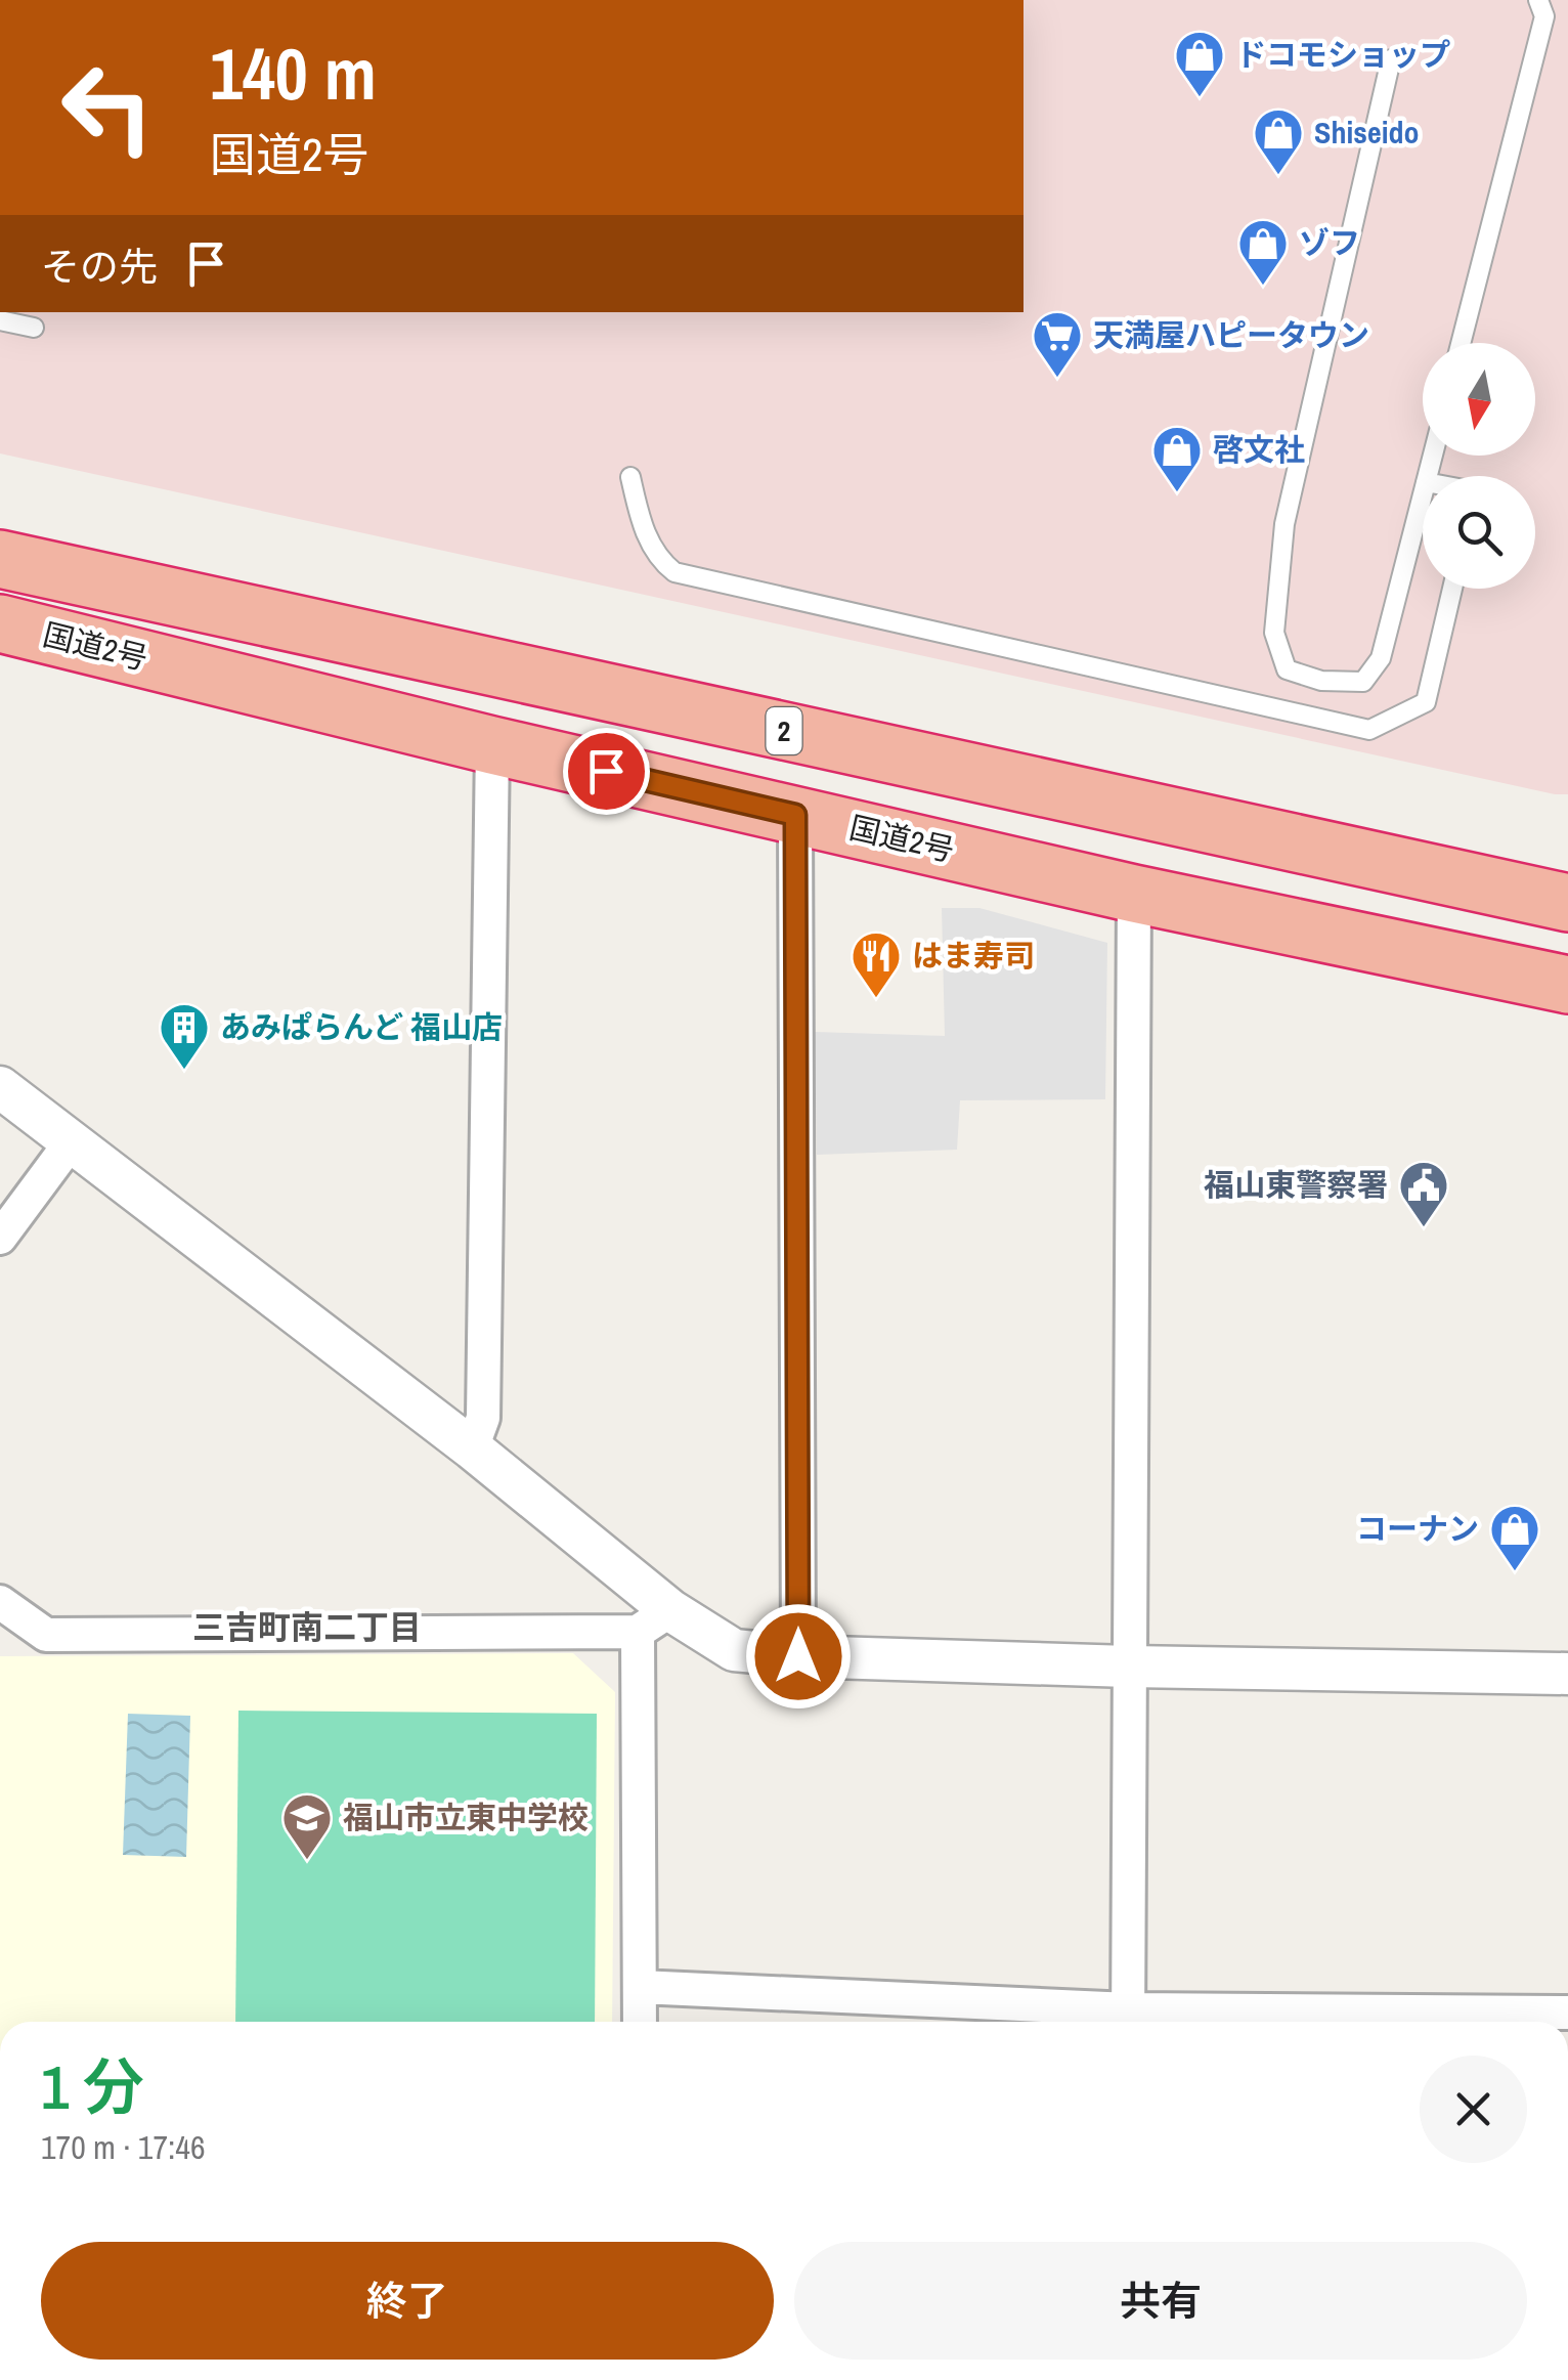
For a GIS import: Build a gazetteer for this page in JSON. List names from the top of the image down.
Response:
{
  "streets": {
    "highway": ["国道2号", "2"]
  },
  "districts": ["三吉町南二丁目"],
  "places": {
    "shop": [
      "ドコモショップ",
      "Shiseido",
      "ゾフ",
      "啓文社",
      "コーナン"
    ],
    "supermarket": ["天満屋ハピータウン"],
    "restaurant": ["はま寿司"],
    "building": ["あみぱらんど 福山店"],
    "public building": ["福山東警察署"],
    "school or university": ["福山市立東中学校"]
  },
  "north": "bottom",
  "page": {
    "turn": ["140 m", "国道2号"],
    "then": "その先",
    "heading": ["1 分", "170 m · 17:46"],
    "buttons": ["終了", "共有"]
  }
}
